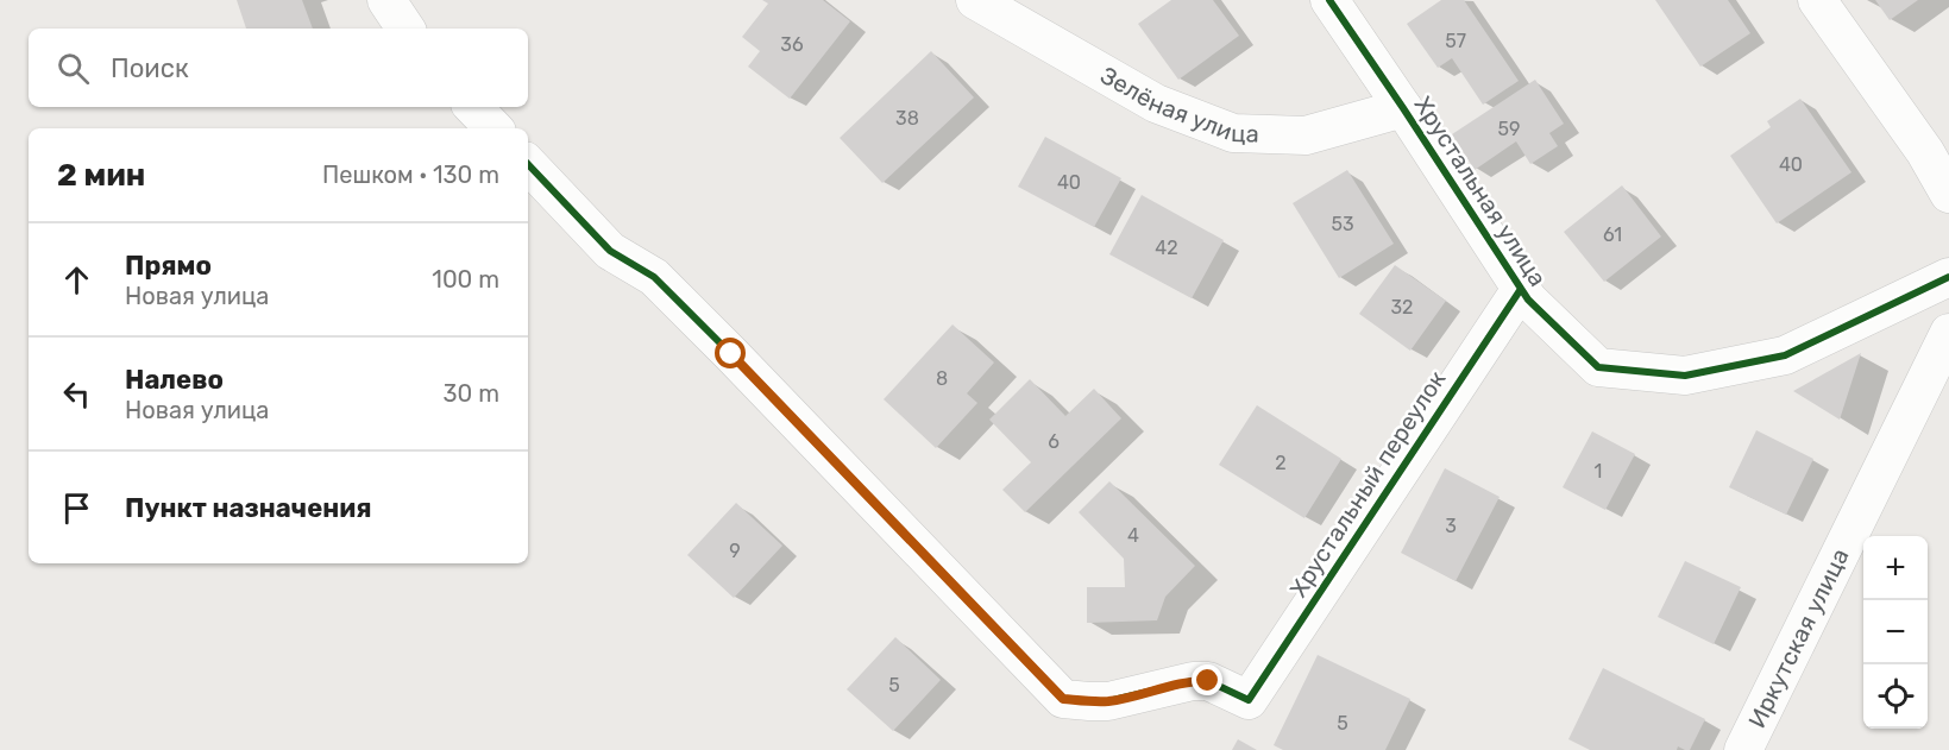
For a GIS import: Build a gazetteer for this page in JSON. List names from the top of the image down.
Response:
{
  "streets": {
    "street": [
      "Зелёная улица",
      "Хрустальная улица",
      "Хрустальный переулок",
      "Иркутская улица"
    ]
  },
  "crossings": [
    ["Зелёная улица", "Хрустальная улица"],
    ["Хрустальная улица", "Хрустальный переулок"]
  ],
  "house_numbers": [
    "57",
    "36",
    "38",
    "59",
    "40",
    "40",
    "53",
    "61",
    "42",
    "32",
    "8",
    "6",
    "2",
    "1",
    "3",
    "4",
    "9",
    "5",
    "5"
  ],
  "page": {
    "search": "Поиск",
    "heading": ["2 мин", "Пешком · 130 m"],
    "list": [
      ["Прямо", "Новая улица", "100 m"],
      ["Налево", "Новая улица", "30 m"],
      "Пункт назначения"
    ],
    "map_buttons": ["+", "−"]
  }
}
